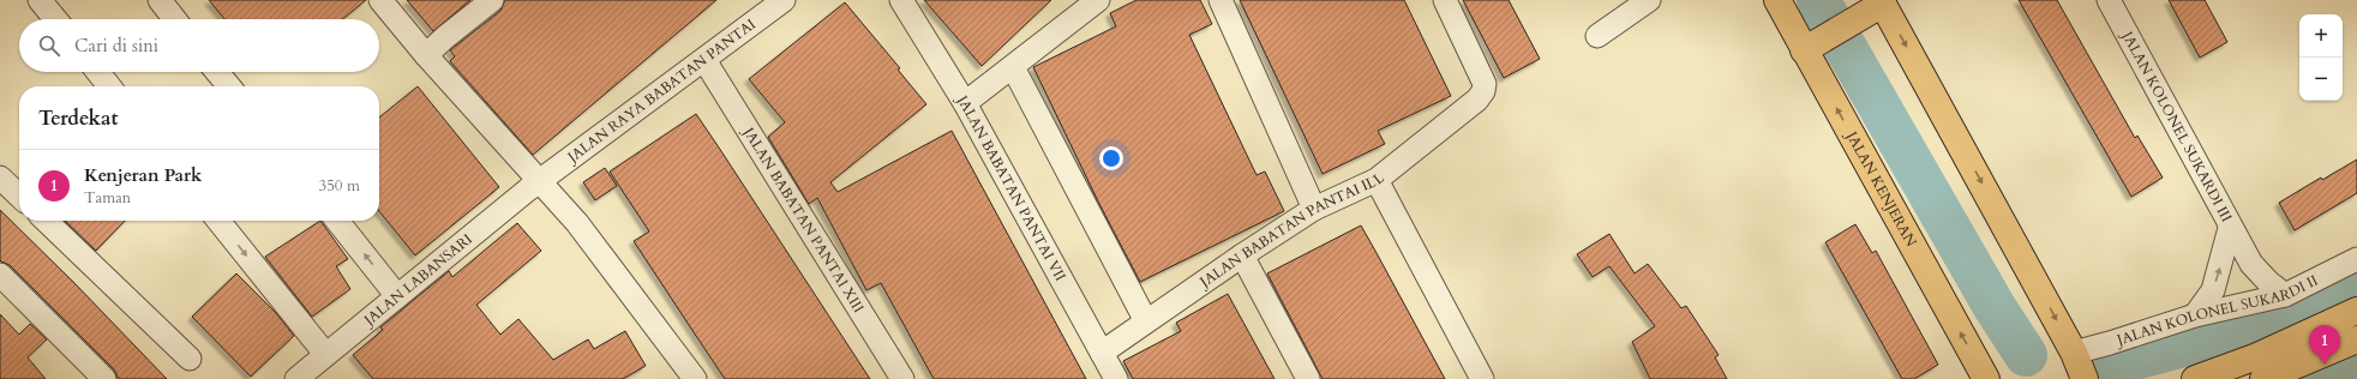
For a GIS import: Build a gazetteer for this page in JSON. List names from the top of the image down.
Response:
{
  "streets": {
    "main road": ["JALAN KENJERAN"],
    "street": [
      "JALAN RAYA BABATAN PANTAI",
      "JALAN KOLONEL SUKARDI III",
      "JALAN BABATAN PANTAI VII",
      "JALAN BABATAN PANTAI XIII",
      "JALAN BABATAN PANTAI ILL",
      "JALAN LABANSARI",
      "JALAN KOLONEL SUKARDI II"
    ]
  },
  "crossings": [
    ["JALAN RAYA BABATAN PANTAI", "JALAN BABATAN PANTAI XIII"],
    ["JALAN RAYA BABATAN PANTAI", "JALAN LABANSARI"],
    ["JALAN KOLONEL SUKARDI III", "JALAN KOLONEL SUKARDI II"],
    ["JALAN BABATAN PANTAI VII", "JALAN BABATAN PANTAI ILL"]
  ],
  "page": {
    "map_buttons": ["+", "−"],
    "search": "Cari di sini",
    "heading": "Terdekat",
    "list": [
      {
        "mark": "1",
        "name": "Kenjeran Park",
        "note": "Taman",
        "value": "350 m"
      }
    ],
    "pins": "1"
  }
}
